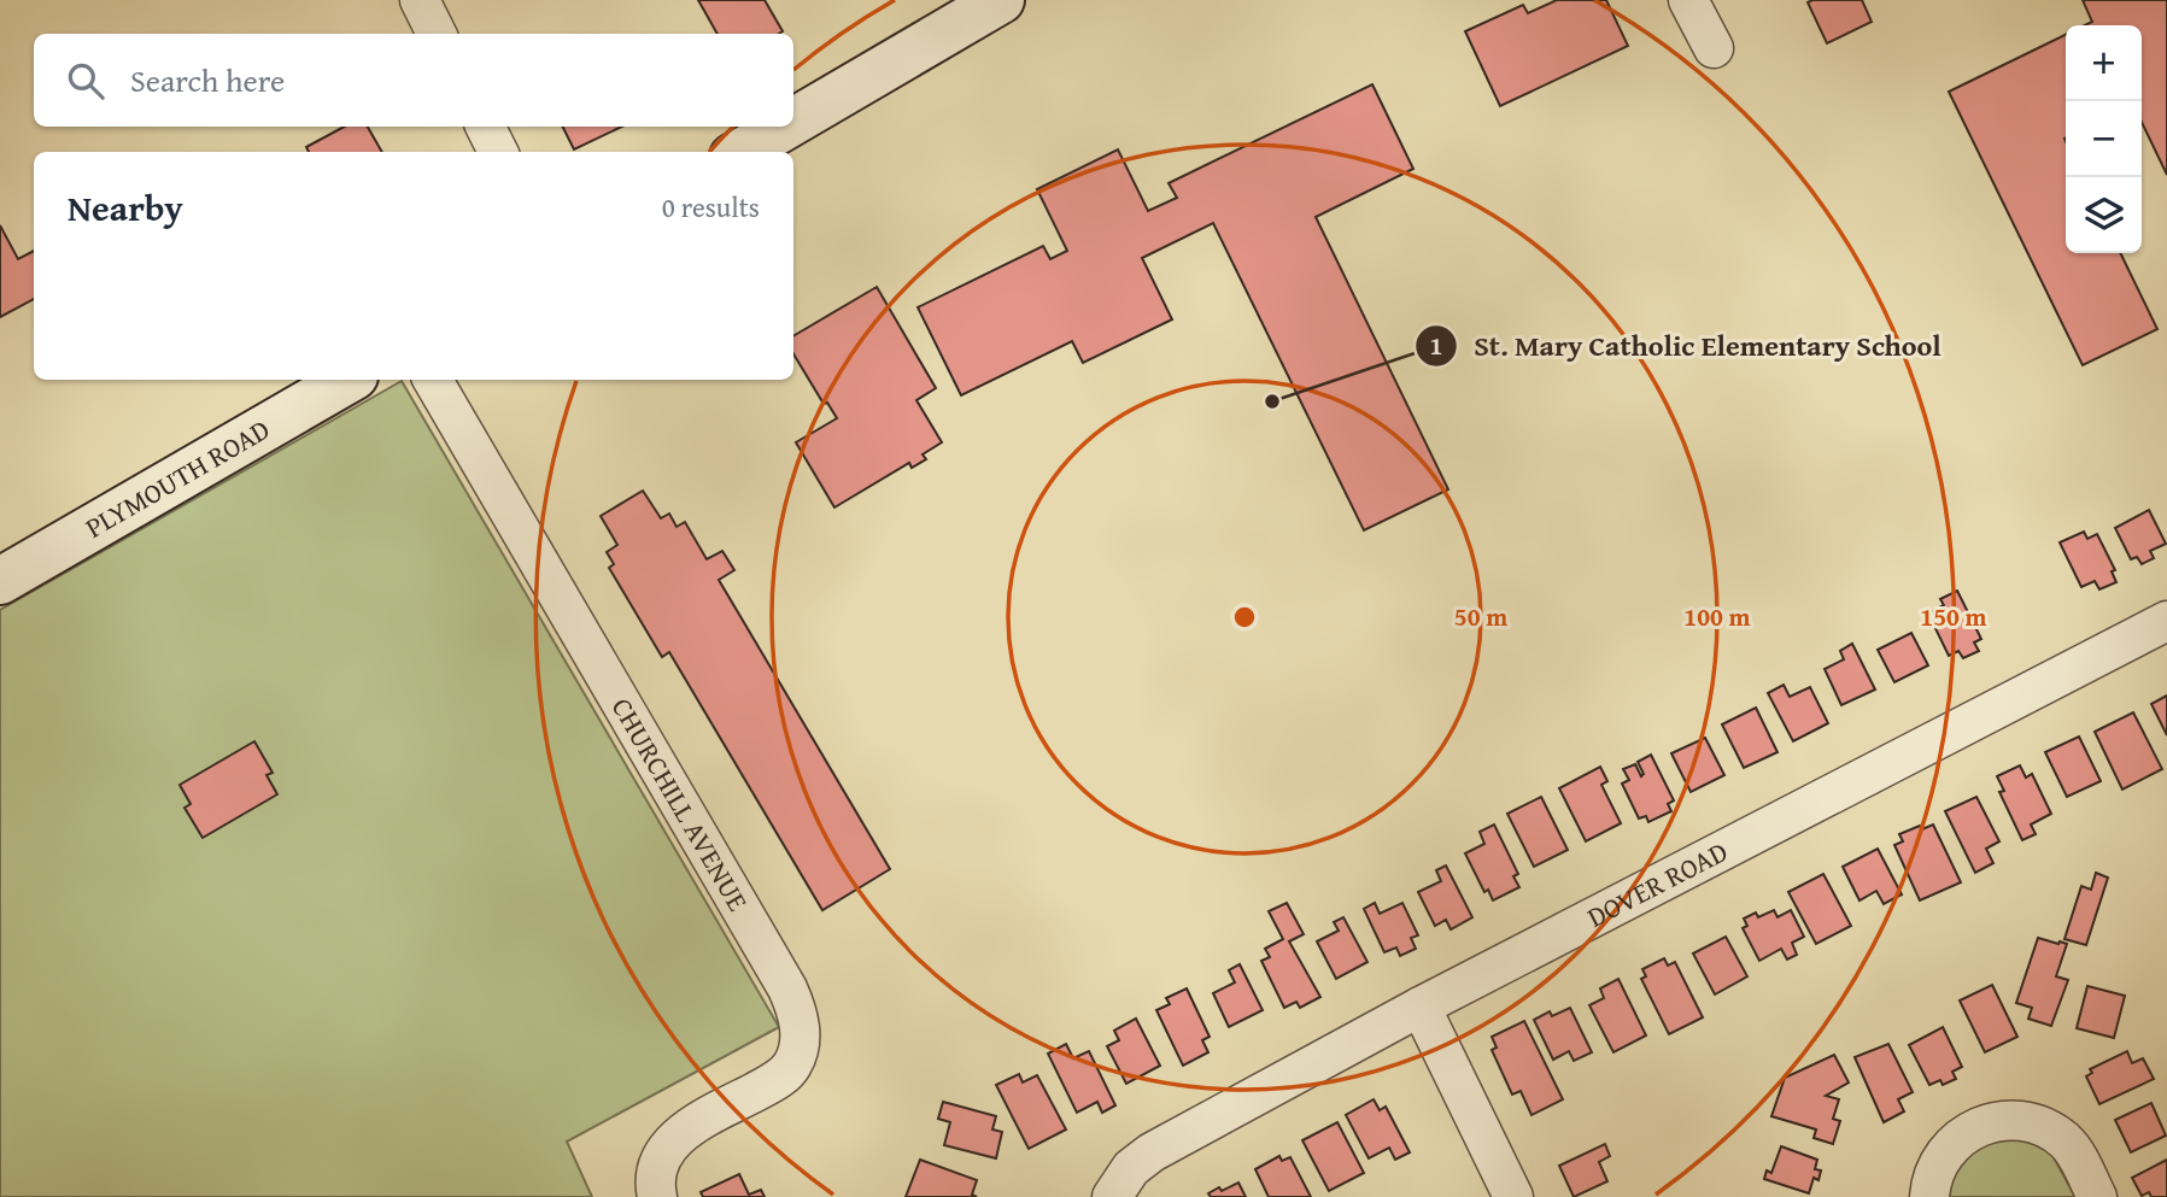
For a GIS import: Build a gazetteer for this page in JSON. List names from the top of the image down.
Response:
{
  "streets": {
    "street": ["PLYMOUTH ROAD", "CHURCHILL AVENUE", "DOVER ROAD"]
  },
  "places": ["St. Mary Catholic Elementary School"],
  "page": {
    "map_buttons": ["+", "−"],
    "search": "Search here",
    "heading": ["Nearby", "0 results"]
  },
  "rings": ["50 m", "100 m", "150 m"]
}
